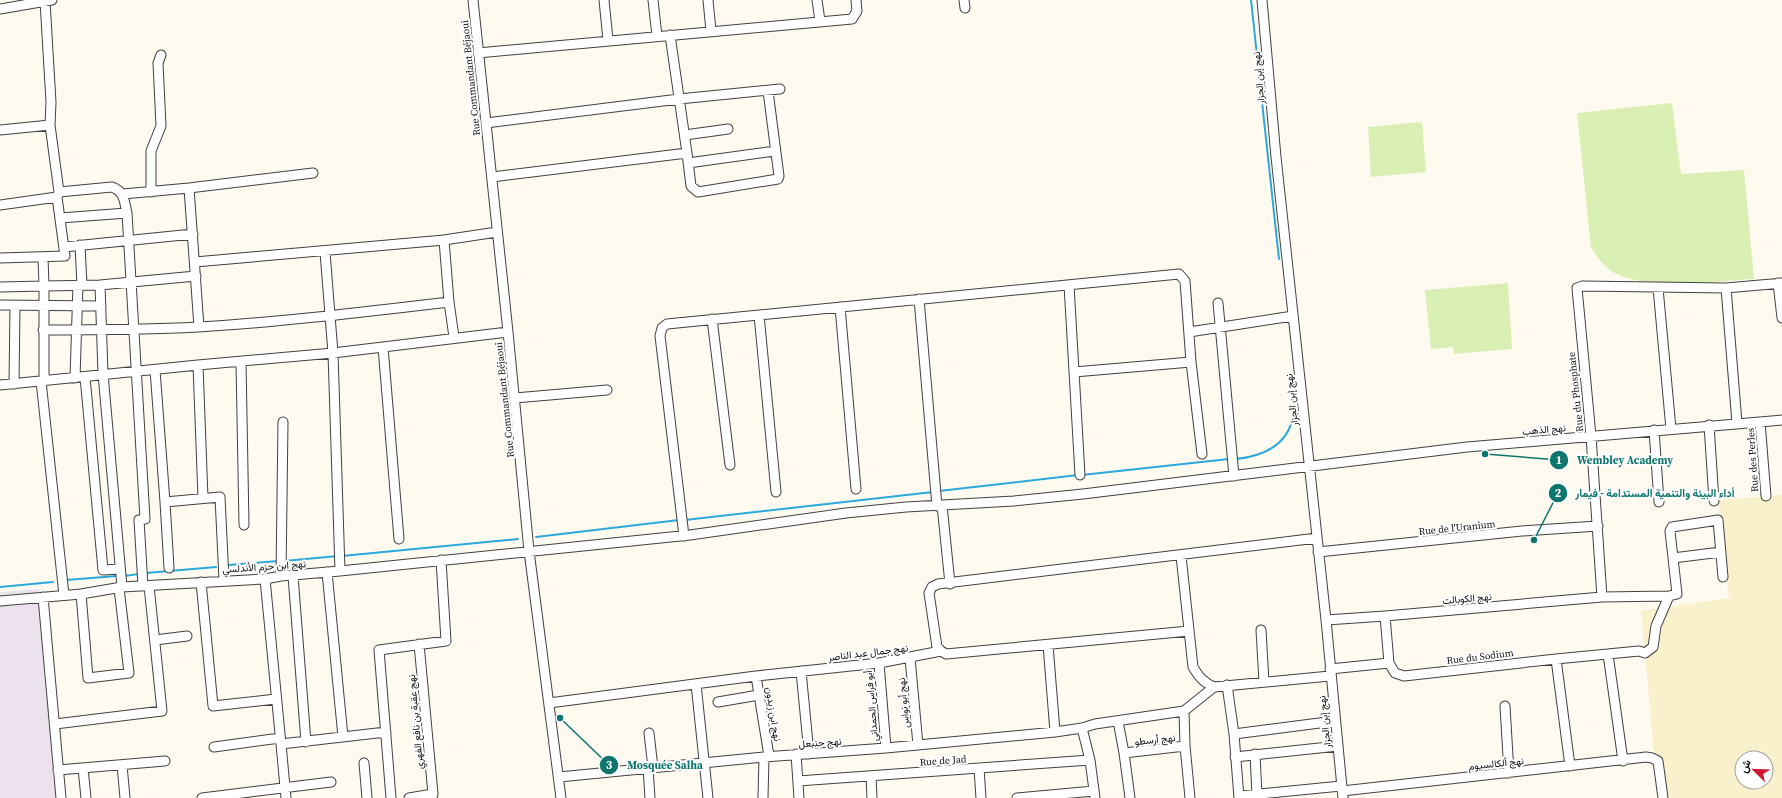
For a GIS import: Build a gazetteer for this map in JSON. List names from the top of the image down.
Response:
{
  "streets": {
    "street": [
      "Rue Commandant Béjaoui",
      "نهج إبن الجزار",
      "Rue du Phosphate",
      "نهج الذهب",
      "Rue des Perles",
      "Rue de l'Uranium",
      "نهج ابن حزم الأندلسي",
      "نهج الكوبالت",
      "نهج جمال عبد الناصر",
      "Rue du Sodium",
      "نهج أبو نواس",
      "أبو فراس الحمداني",
      "نهج ابن زيدون",
      "نهج عقبة بن نافع الفهري",
      "نهج أرسطو",
      "نهج حنبعل",
      "Rue de Jad",
      "نهج ألكالسيوم"
    ]
  },
  "crossings": [
    ["Rue Commandant Béjaoui", "نهج ابن حزم الأندلسي"],
    ["Rue Commandant Béjaoui", "نهج جمال عبد الناصر"],
    ["Rue Commandant Béjaoui", "نهج حنبعل"],
    ["نهج إبن الجزار", "نهج الذهب"],
    ["نهج إبن الجزار", "Rue de l'Uranium"],
    ["نهج إبن الجزار", "نهج الكوبالت"],
    ["نهج إبن الجزار", "نهج ألكالسيوم"],
    ["Rue du Phosphate", "نهج الذهب"],
    ["Rue du Phosphate", "Rue de l'Uranium"],
    ["Rue du Phosphate", "نهج الكوبالت"],
    ["نهج الذهب", "Rue des Perles"],
    ["نهج الذهب", "نهج ابن حزم الأندلسي"],
    ["نهج الكوبالت", "Rue du Sodium"],
    ["نهج جمال عبد الناصر", "نهج أبو نواس"],
    ["نهج جمال عبد الناصر", "أبو فراس الحمداني"],
    ["نهج جمال عبد الناصر", "نهج ابن زيدون"],
    ["نهج أبو نواس", "نهج حنبعل"],
    ["أبو فراس الحمداني", "نهج حنبعل"],
    ["نهج ابن زيدون", "نهج حنبعل"]
  ],
  "places": ["Wembley Academy", "أداء البيئة والتنمية المستدامة - فيمار", "Mosquée Salha"],
  "north": "top left"
}
